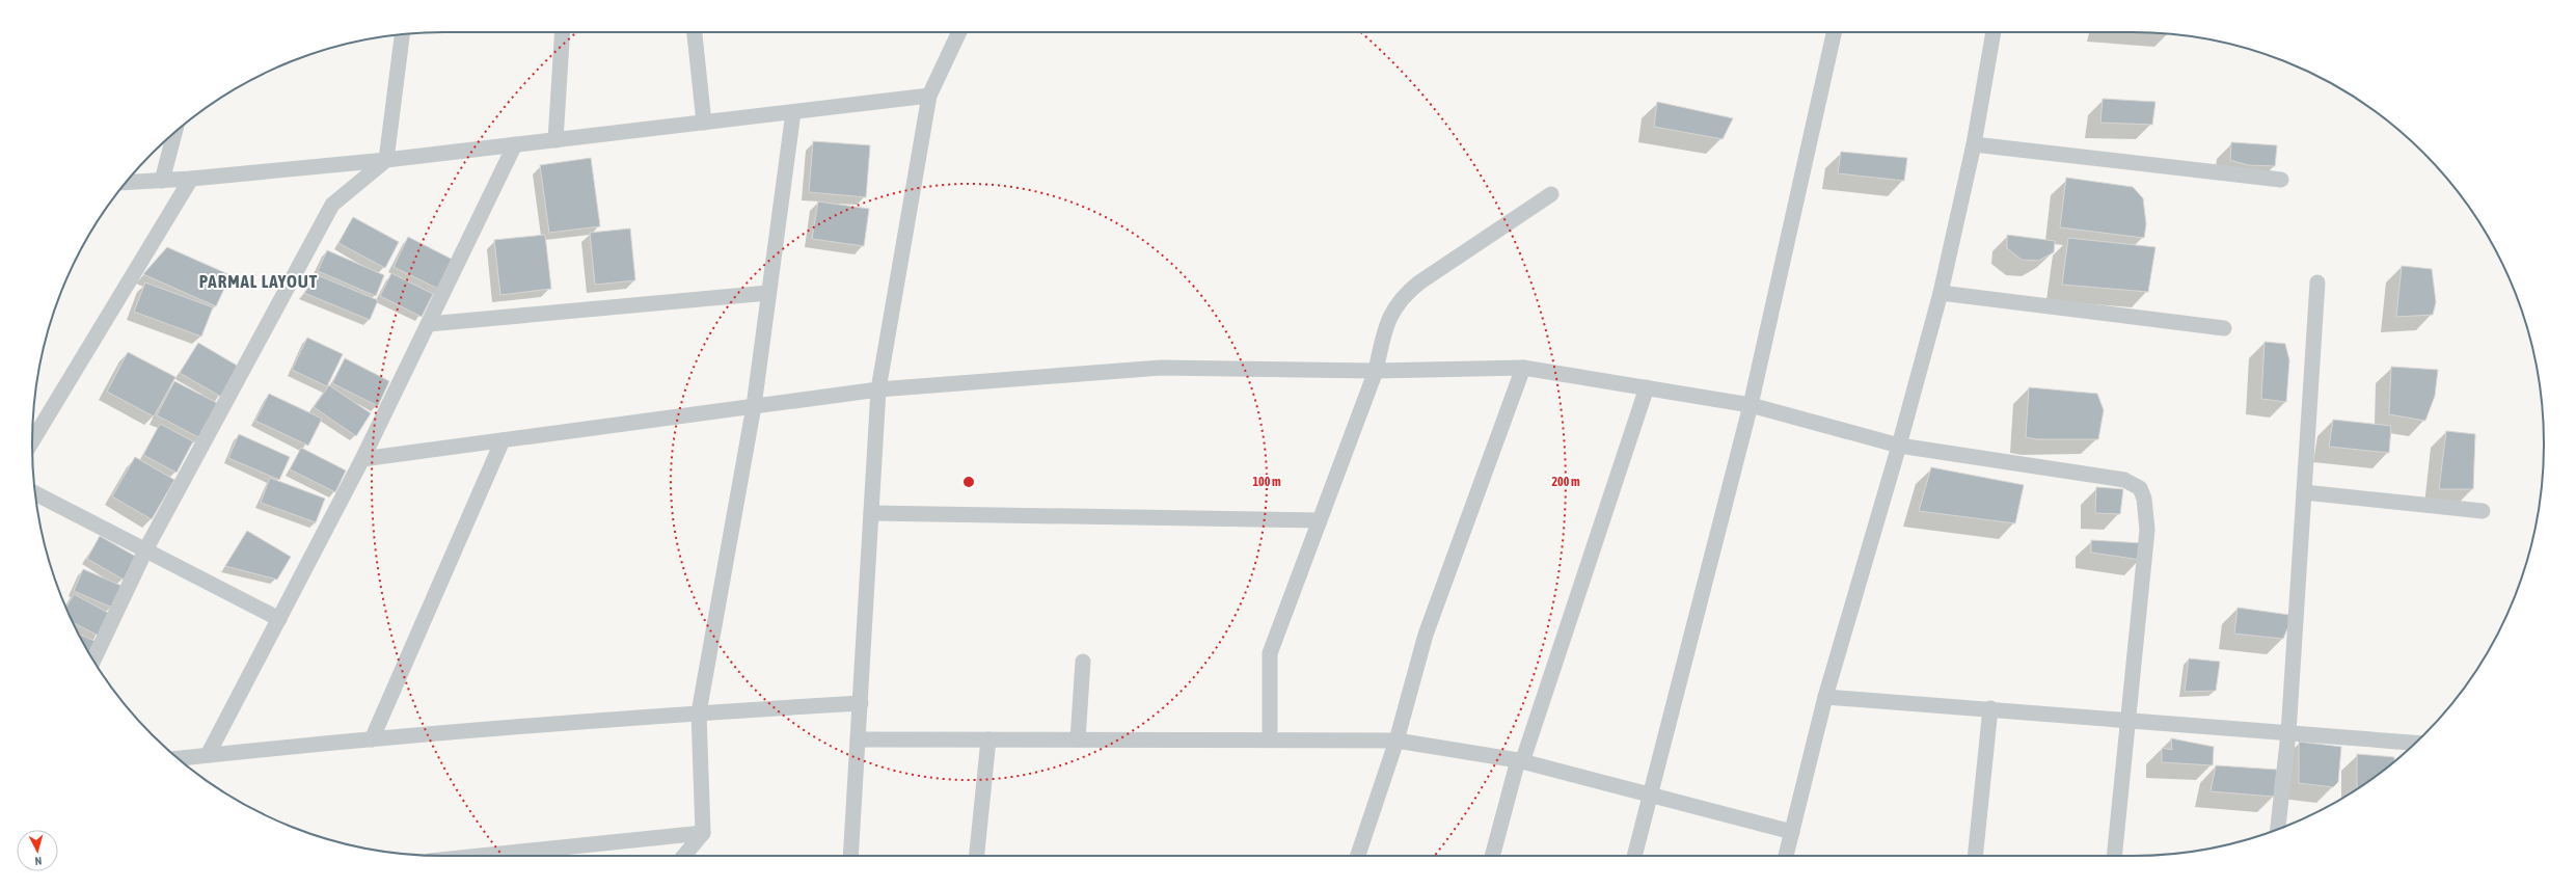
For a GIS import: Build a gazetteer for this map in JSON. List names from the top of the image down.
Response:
{
  "districts": ["PARMAL LAYOUT"],
  "north": "bottom",
  "rings": ["100 m", "200 m"]
}
